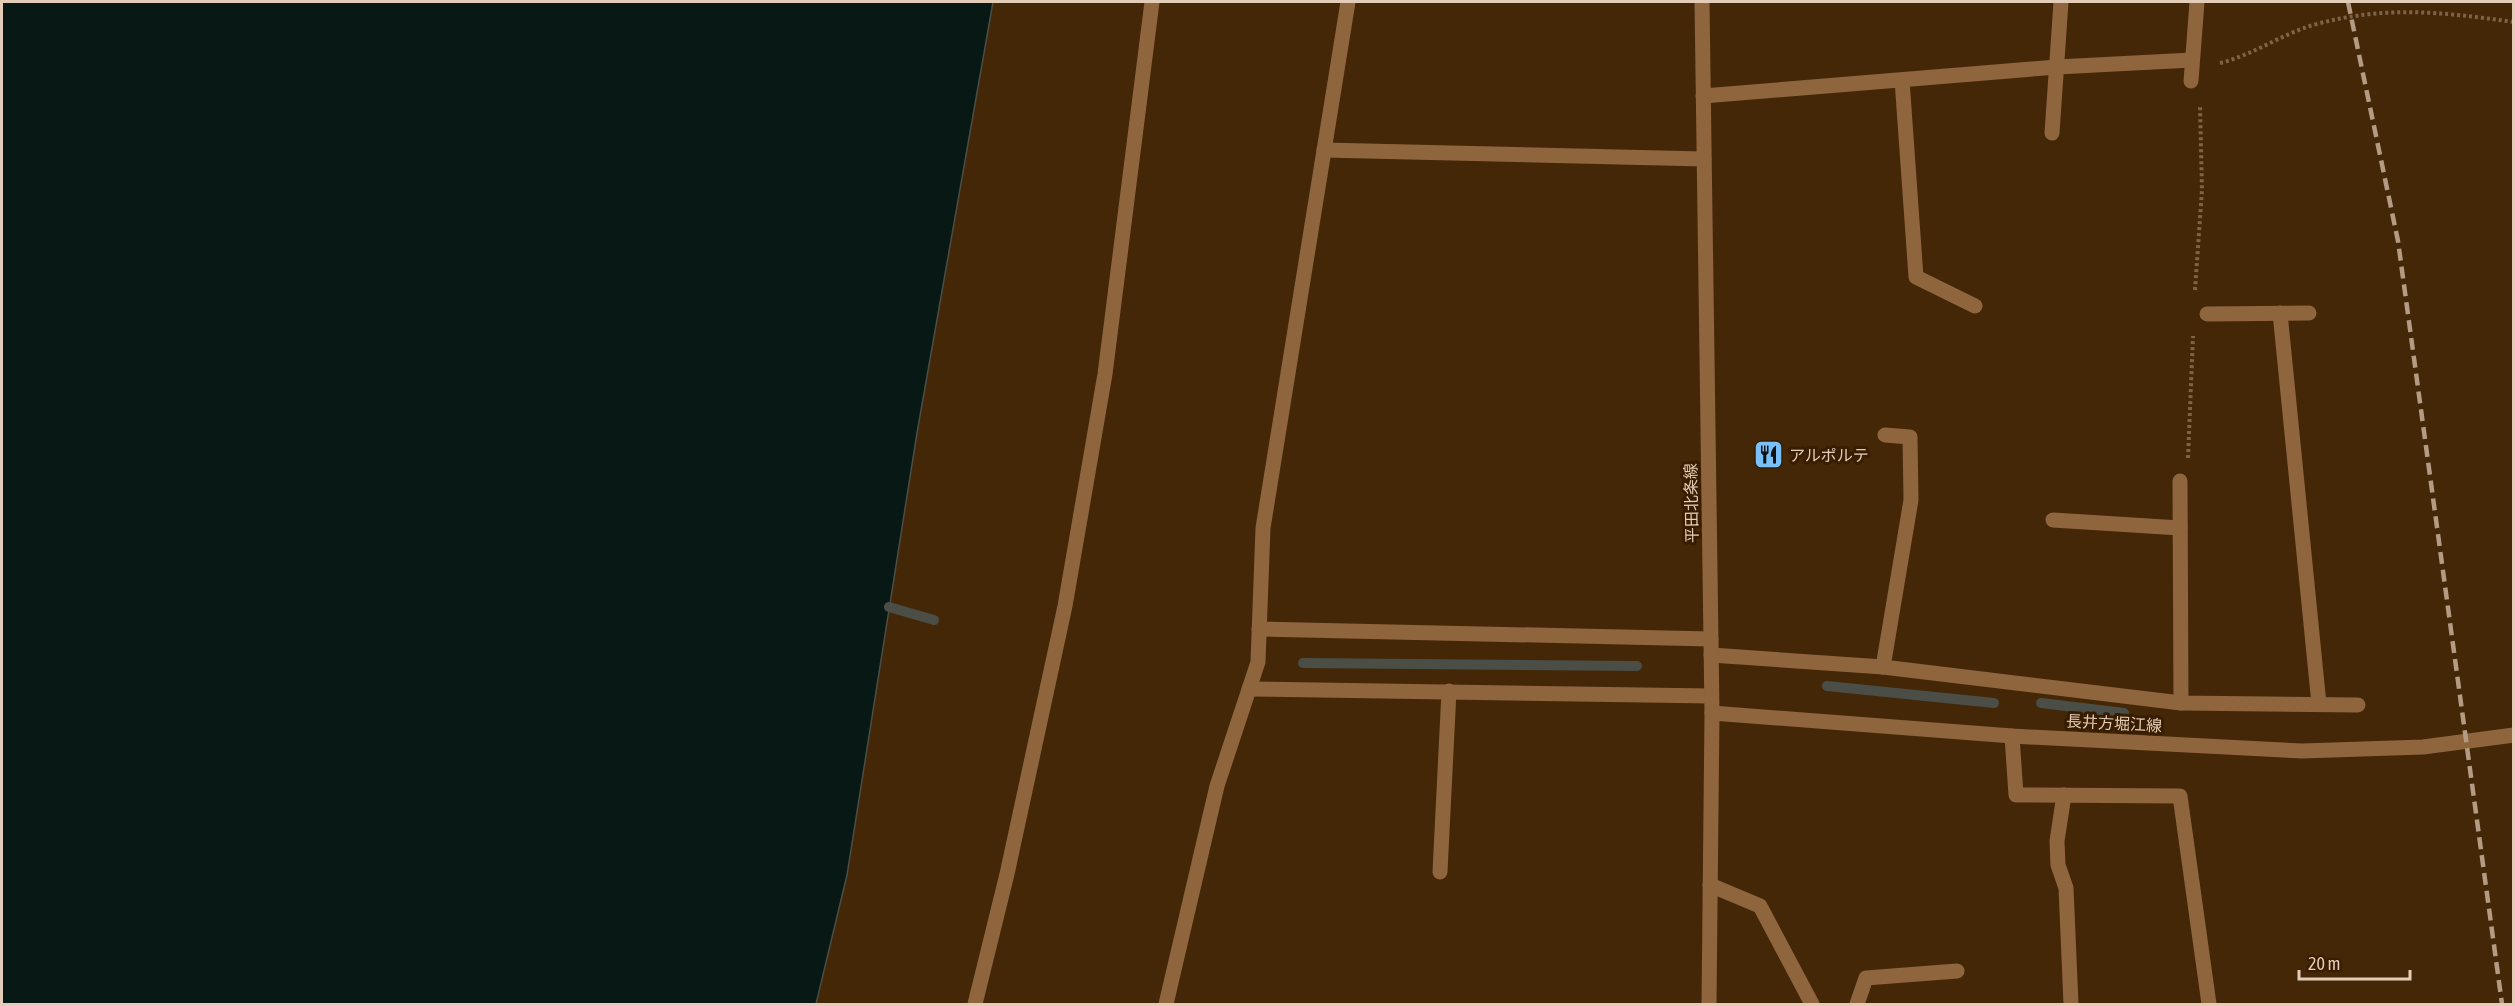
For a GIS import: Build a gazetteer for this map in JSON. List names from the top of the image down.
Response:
{
  "streets": {
    "street": ["平田北条線", "長井方堀江線"]
  },
  "crossings": [
    ["平田北条線", "長井方堀江線"]
  ],
  "places": {
    "restaurant": ["アルポルテ"]
  },
  "scale_bar": "20 m"
}
